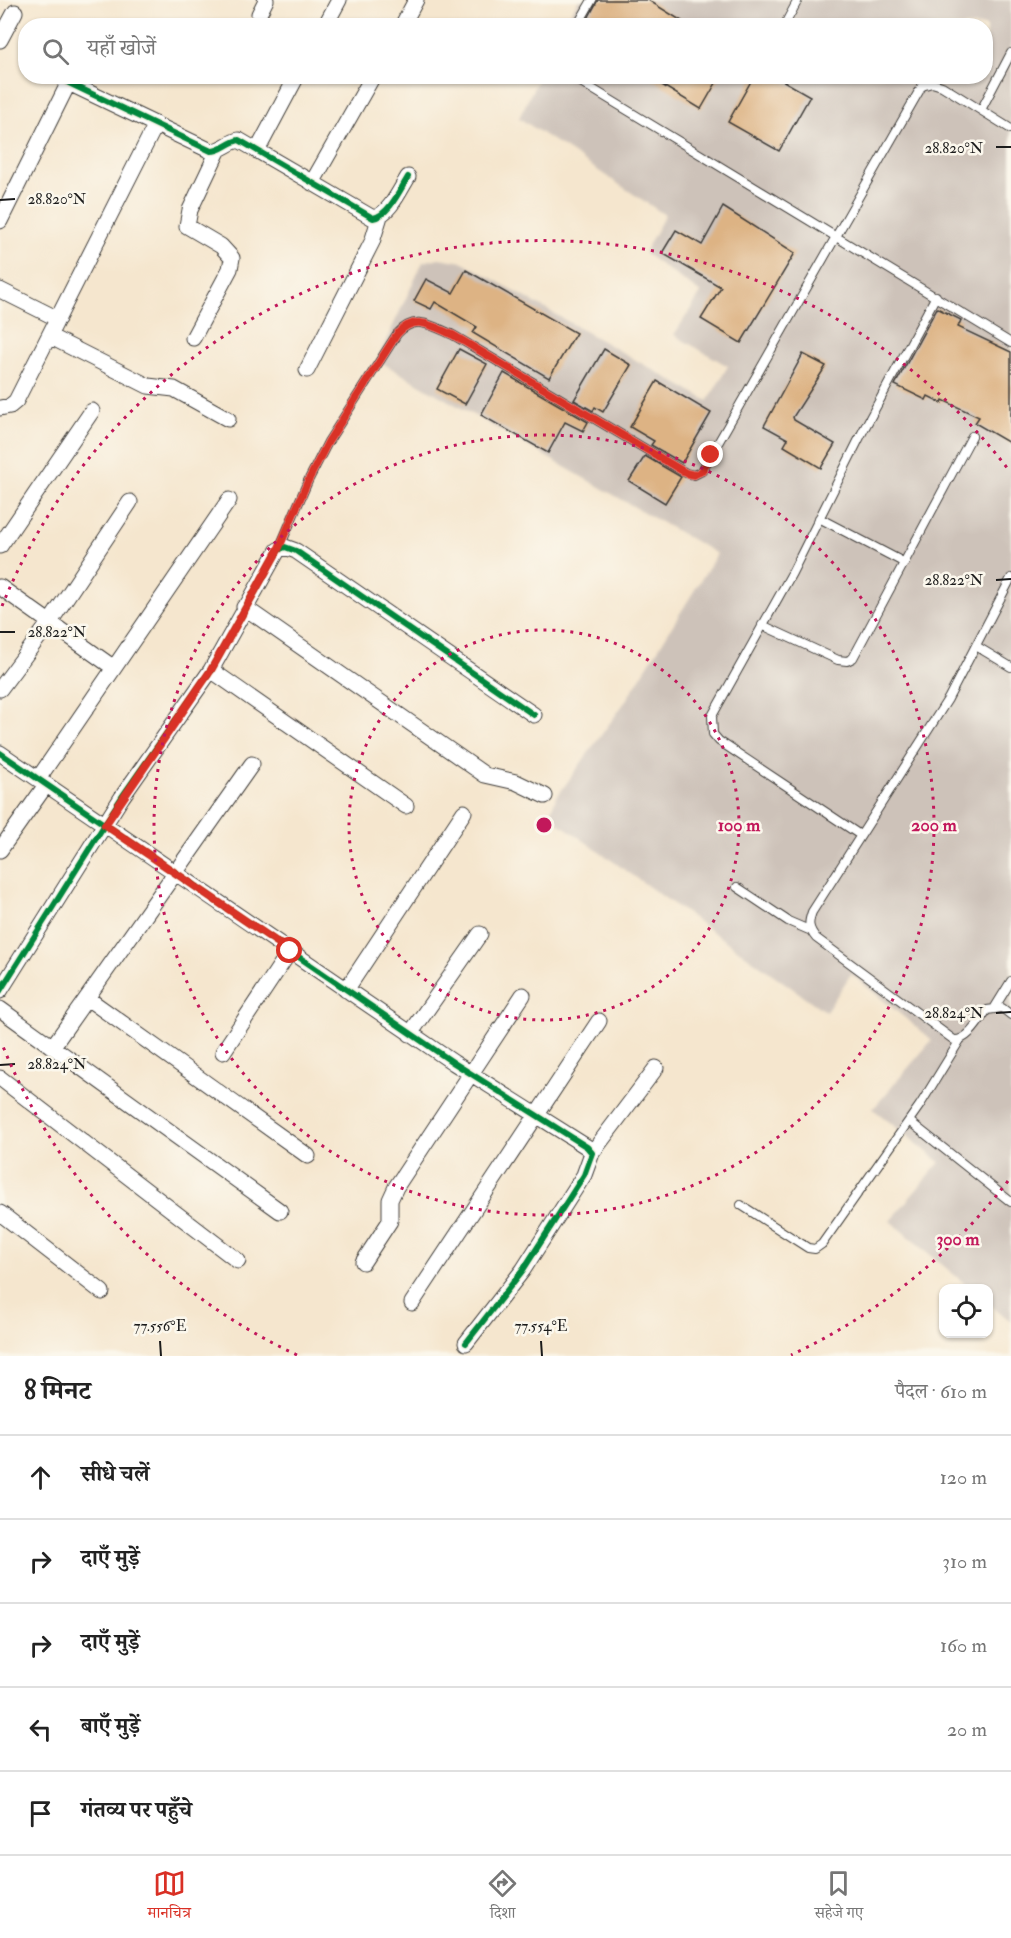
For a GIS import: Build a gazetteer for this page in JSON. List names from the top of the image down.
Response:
{
  "page": {
    "search": "यहाँ खोजें",
    "heading": ["8 मिनट", "पैदल · 610 m"],
    "list": [
      ["सीधे चलें", "120 m"],
      ["दाएँ मुड़ें", "310 m"],
      ["दाएँ मुड़ें", "160 m"],
      ["बाएँ मुड़ें", "20 m"],
      "गंतव्य पर पहुँचे"
    ],
    "nav": ["मानचित्र", "दिशा", "सहेजे गए"]
  },
  "coordinates": [
    "28.820°N",
    "28.822°N",
    "28.824°N",
    "77.556°E",
    "77.554°E"
  ],
  "rings": ["100 m", "200 m", "300 m"]
}
